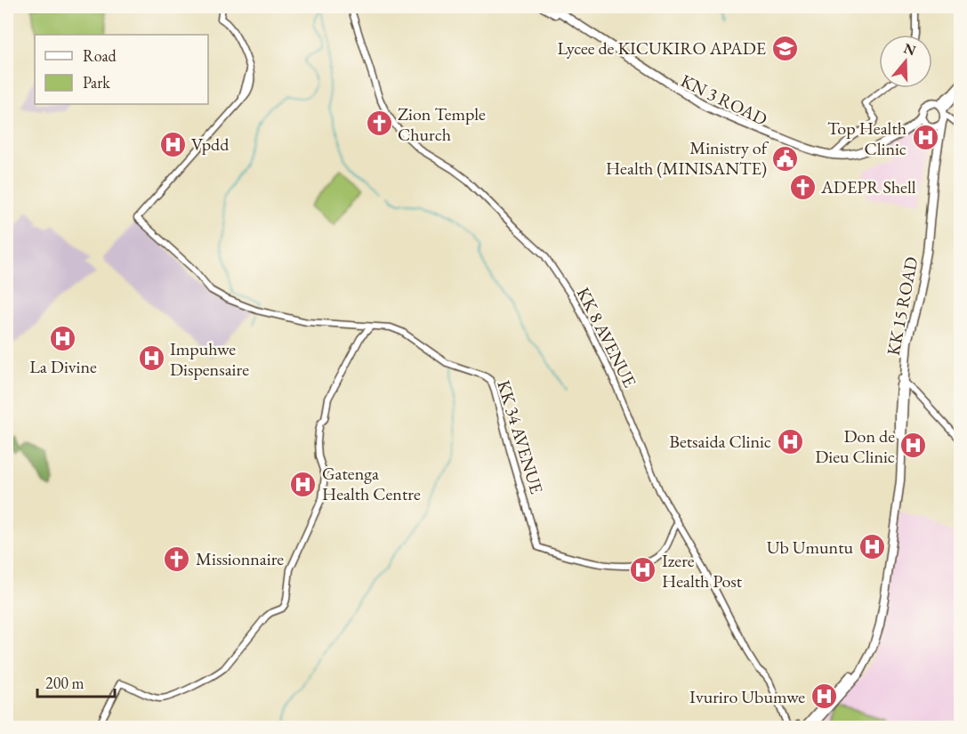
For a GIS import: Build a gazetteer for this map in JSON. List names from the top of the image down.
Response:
{
  "streets": {
    "highway": ["KN 3 ROAD", "KK 15 ROAD"],
    "main road": ["KK 8 AVENUE", "KK 34 AVENUE"]
  },
  "crossings": [
    ["KK 15 ROAD", "KK 8 AVENUE"],
    ["KK 8 AVENUE", "KK 34 AVENUE"]
  ],
  "places": {
    "school or university": ["Lycee de KICUKIRO APADE"],
    "church": ["Zion Temple Church", "ADEPR Shell", "Missionnaire"],
    "hospital": [
      "Top Health Clinic",
      "Vpdd",
      "La Divine",
      "Impuhwe Dispensaire",
      "Betsaida Clinic",
      "Don de Dieu Clinic",
      "Gatenga Health Centre",
      "Ub Umuntu",
      "Izere Health Post",
      "Ivuriro Ubumwe"
    ],
    "public building": ["Ministry of Health (MINISANTE)"]
  },
  "legend": ["Road", "Park"],
  "scale_bar": "200 m",
  "north": "top"
}
